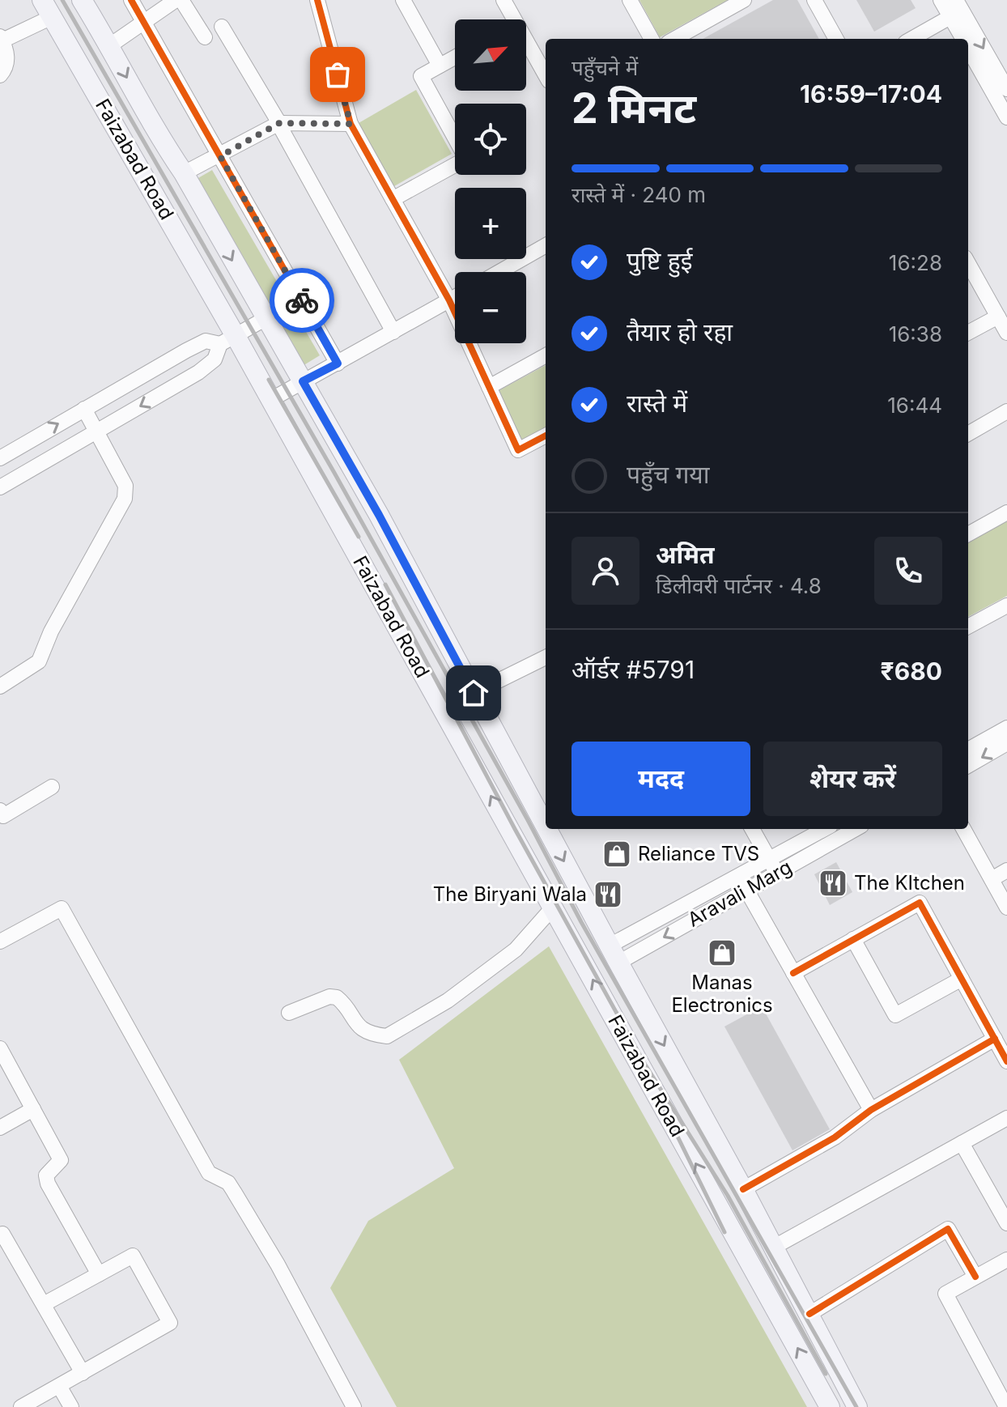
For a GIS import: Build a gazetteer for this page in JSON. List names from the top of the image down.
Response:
{
  "streets": {
    "main road": ["Faizabad Road"],
    "street": ["Aravali Marg"]
  },
  "crossings": [
    ["Faizabad Road", "Aravali Marg"]
  ],
  "places": {
    "shop": ["Reliance TVS", "Manas Electronics"],
    "restaurant": ["The KItchen", "The Biryani Wala"]
  },
  "north": "top right",
  "page": {
    "map_buttons": ["+", "−"],
    "heading": ["2 मिनट", "पहुँचने में", "16:59–17:04"],
    "panel": [
      "अमित",
      "डिलीवरी पार्टनर · 4.8",
      "ऑर्डर #5791",
      "₹680"
    ],
    "bar": "रास्ते में · 240 m",
    "list": [
      ["पुष्टि हुई", "16:28"],
      ["तैयार हो रहा", "16:38"],
      ["रास्ते में", "16:44"],
      "पहुँच गया"
    ],
    "buttons": ["मदद", "शेयर करें"]
  }
}
